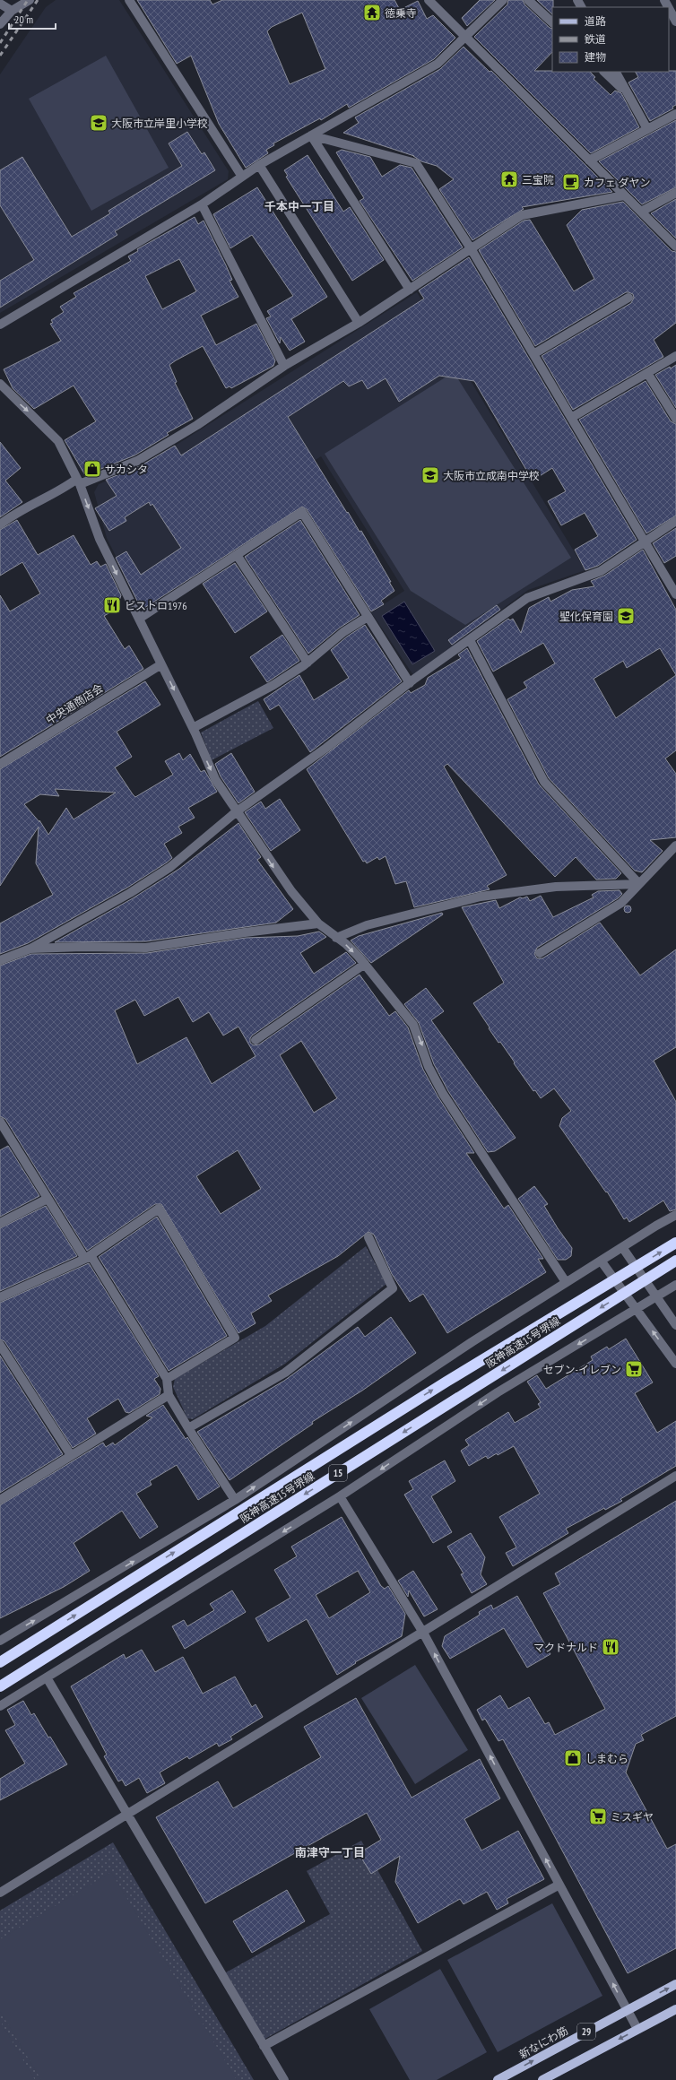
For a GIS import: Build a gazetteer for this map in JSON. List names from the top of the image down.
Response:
{
  "streets": {
    "highway": ["阪神高速15号堺線", "15"],
    "main road": ["29", "新なにわ筋"],
    "street": ["中央通商店会"]
  },
  "districts": ["千本中一丁目", "南津守一丁目"],
  "places": {
    "temple": ["徳乗寺", "三宝院"],
    "school or university": ["大阪市立岸里小学校", "大阪市立成南中学校", "聖化保育園"],
    "cafe": ["カフェ ダヤン"],
    "shop": ["サカシタ", "しまむら"],
    "restaurant": ["ビストロ1976", "マクドナルド"],
    "supermarket": ["セブン-イレブン", "ミスギヤ"]
  },
  "legend": ["道路", "鉄道", "建物"],
  "scale_bar": "20 m"
}
